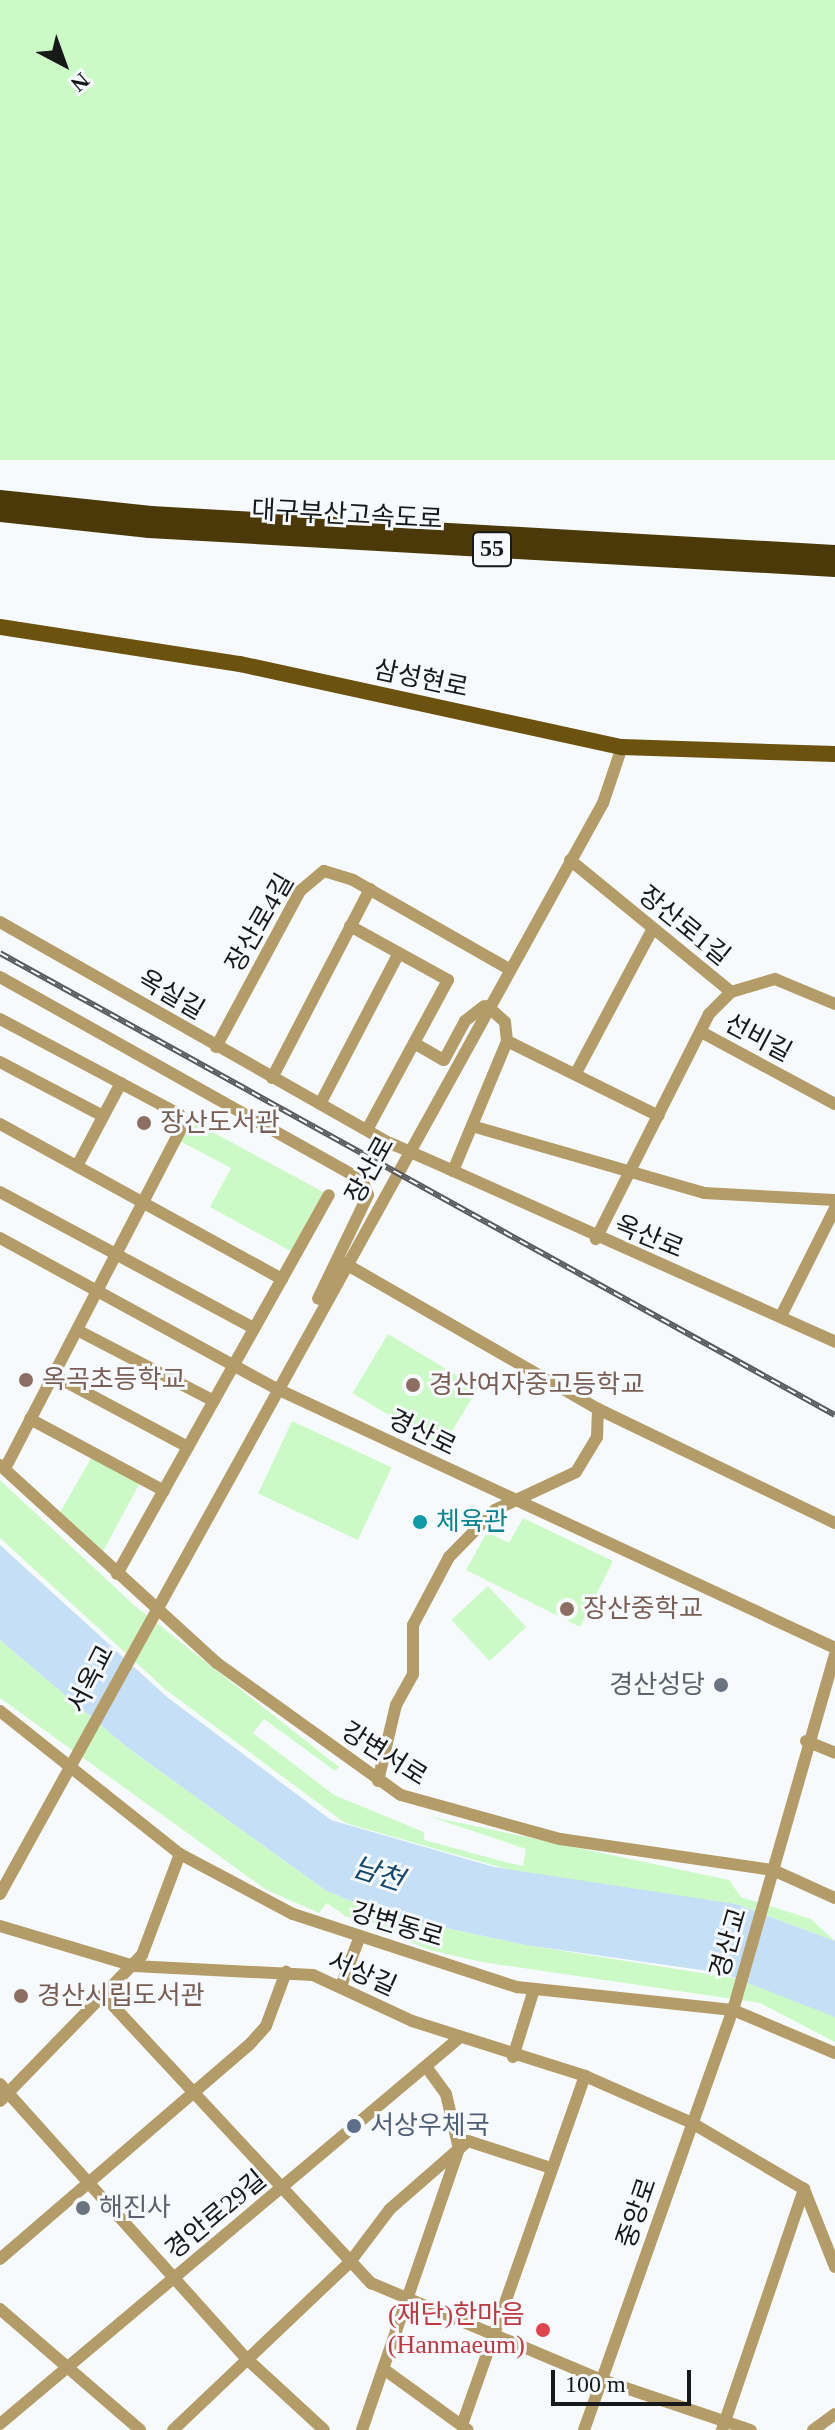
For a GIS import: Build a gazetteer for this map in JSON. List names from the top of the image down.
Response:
{
  "streets": {
    "highway": ["대구부산고속도로", "55"],
    "main road": ["삼성현로"],
    "street": [
      "장산로4길",
      "장산로1길",
      "옥실길",
      "선비길",
      "장산로",
      "옥산로",
      "경산로",
      "서옥교",
      "강변서로",
      "강변동로",
      "경산교",
      "서상길",
      "중앙로",
      "경안로29길"
    ]
  },
  "crossings": [
    ["삼성현로", "장산로"],
    ["장산로4길", "옥실길"],
    ["장산로4길", "장산로"],
    ["장산로1길", "선비길"],
    ["장산로1길", "장산로"],
    ["장산로1길", "옥산로"],
    ["옥실길", "옥산로"],
    ["장산로", "경산로"],
    ["장산로", "서옥교"],
    ["장산로", "강변서로"],
    ["서옥교", "강변서로"],
    ["서옥교", "강변동로"],
    ["강변서로", "경산교"],
    ["강변동로", "경산교"],
    ["강변동로", "중앙로"],
    ["경산교", "중앙로"],
    ["서상길", "중앙로"],
    ["서상길", "경안로29길"]
  ],
  "water": ["남천"],
  "places": [
    "장산도서관",
    "옥곡초등학교",
    "경산여자중고등학교",
    "체육관",
    "장산중학교",
    "경산성당",
    "경산시립도서관",
    "서상우체국",
    "해진사",
    "(재단)한마음 (Hanmaeum)"
  ],
  "scale_bar": "100 m",
  "north": "bottom right"
}
